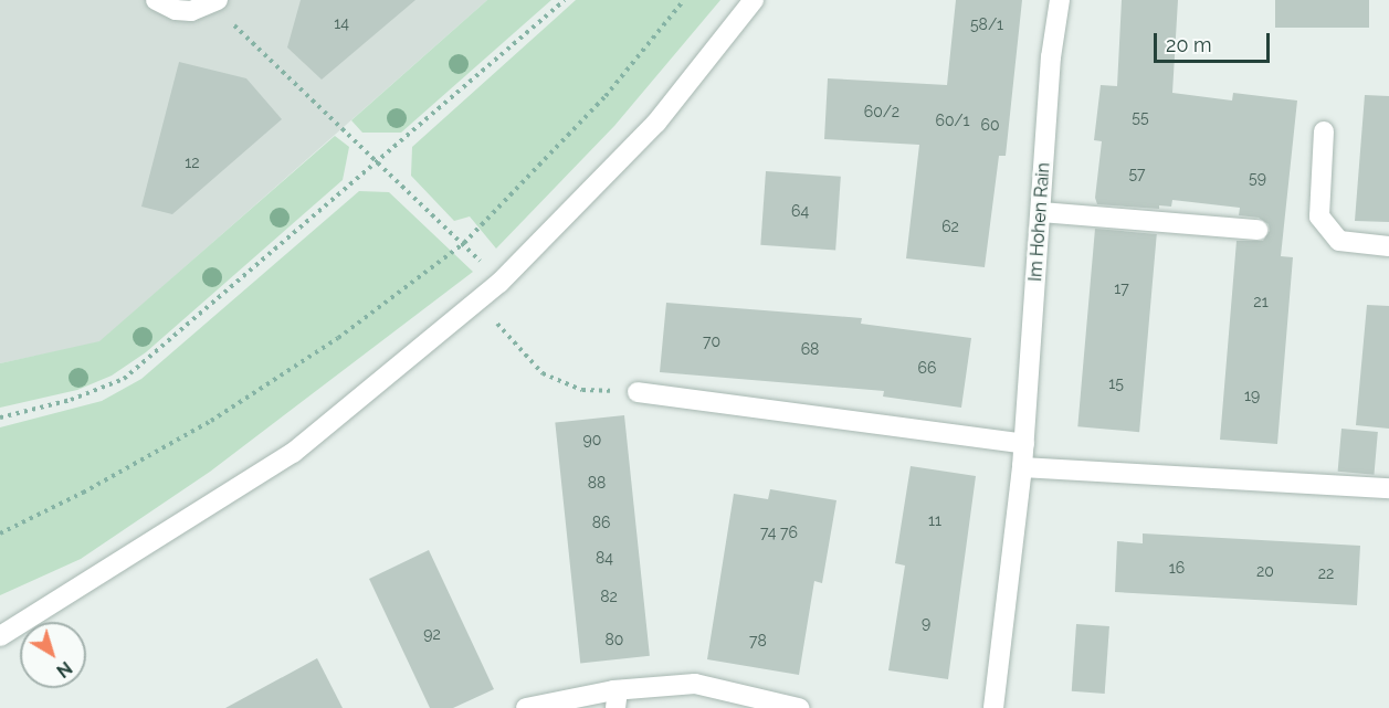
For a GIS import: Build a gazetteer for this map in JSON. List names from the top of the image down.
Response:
{
  "streets": {
    "street": ["Im Hohen Rain"]
  },
  "house_numbers": [
    "14",
    "58/1",
    "60/2",
    "55",
    "60/1",
    "60",
    "12",
    "57",
    "59",
    "64",
    "62",
    "17",
    "21",
    "70",
    "68",
    "66",
    "15",
    "19",
    "90",
    "88",
    "11",
    "86",
    "74 76",
    "84",
    "16",
    "20",
    "22",
    "82",
    "9",
    "92",
    "80",
    "78"
  ],
  "scale_bar": "20 m",
  "north": "bottom right"
}
